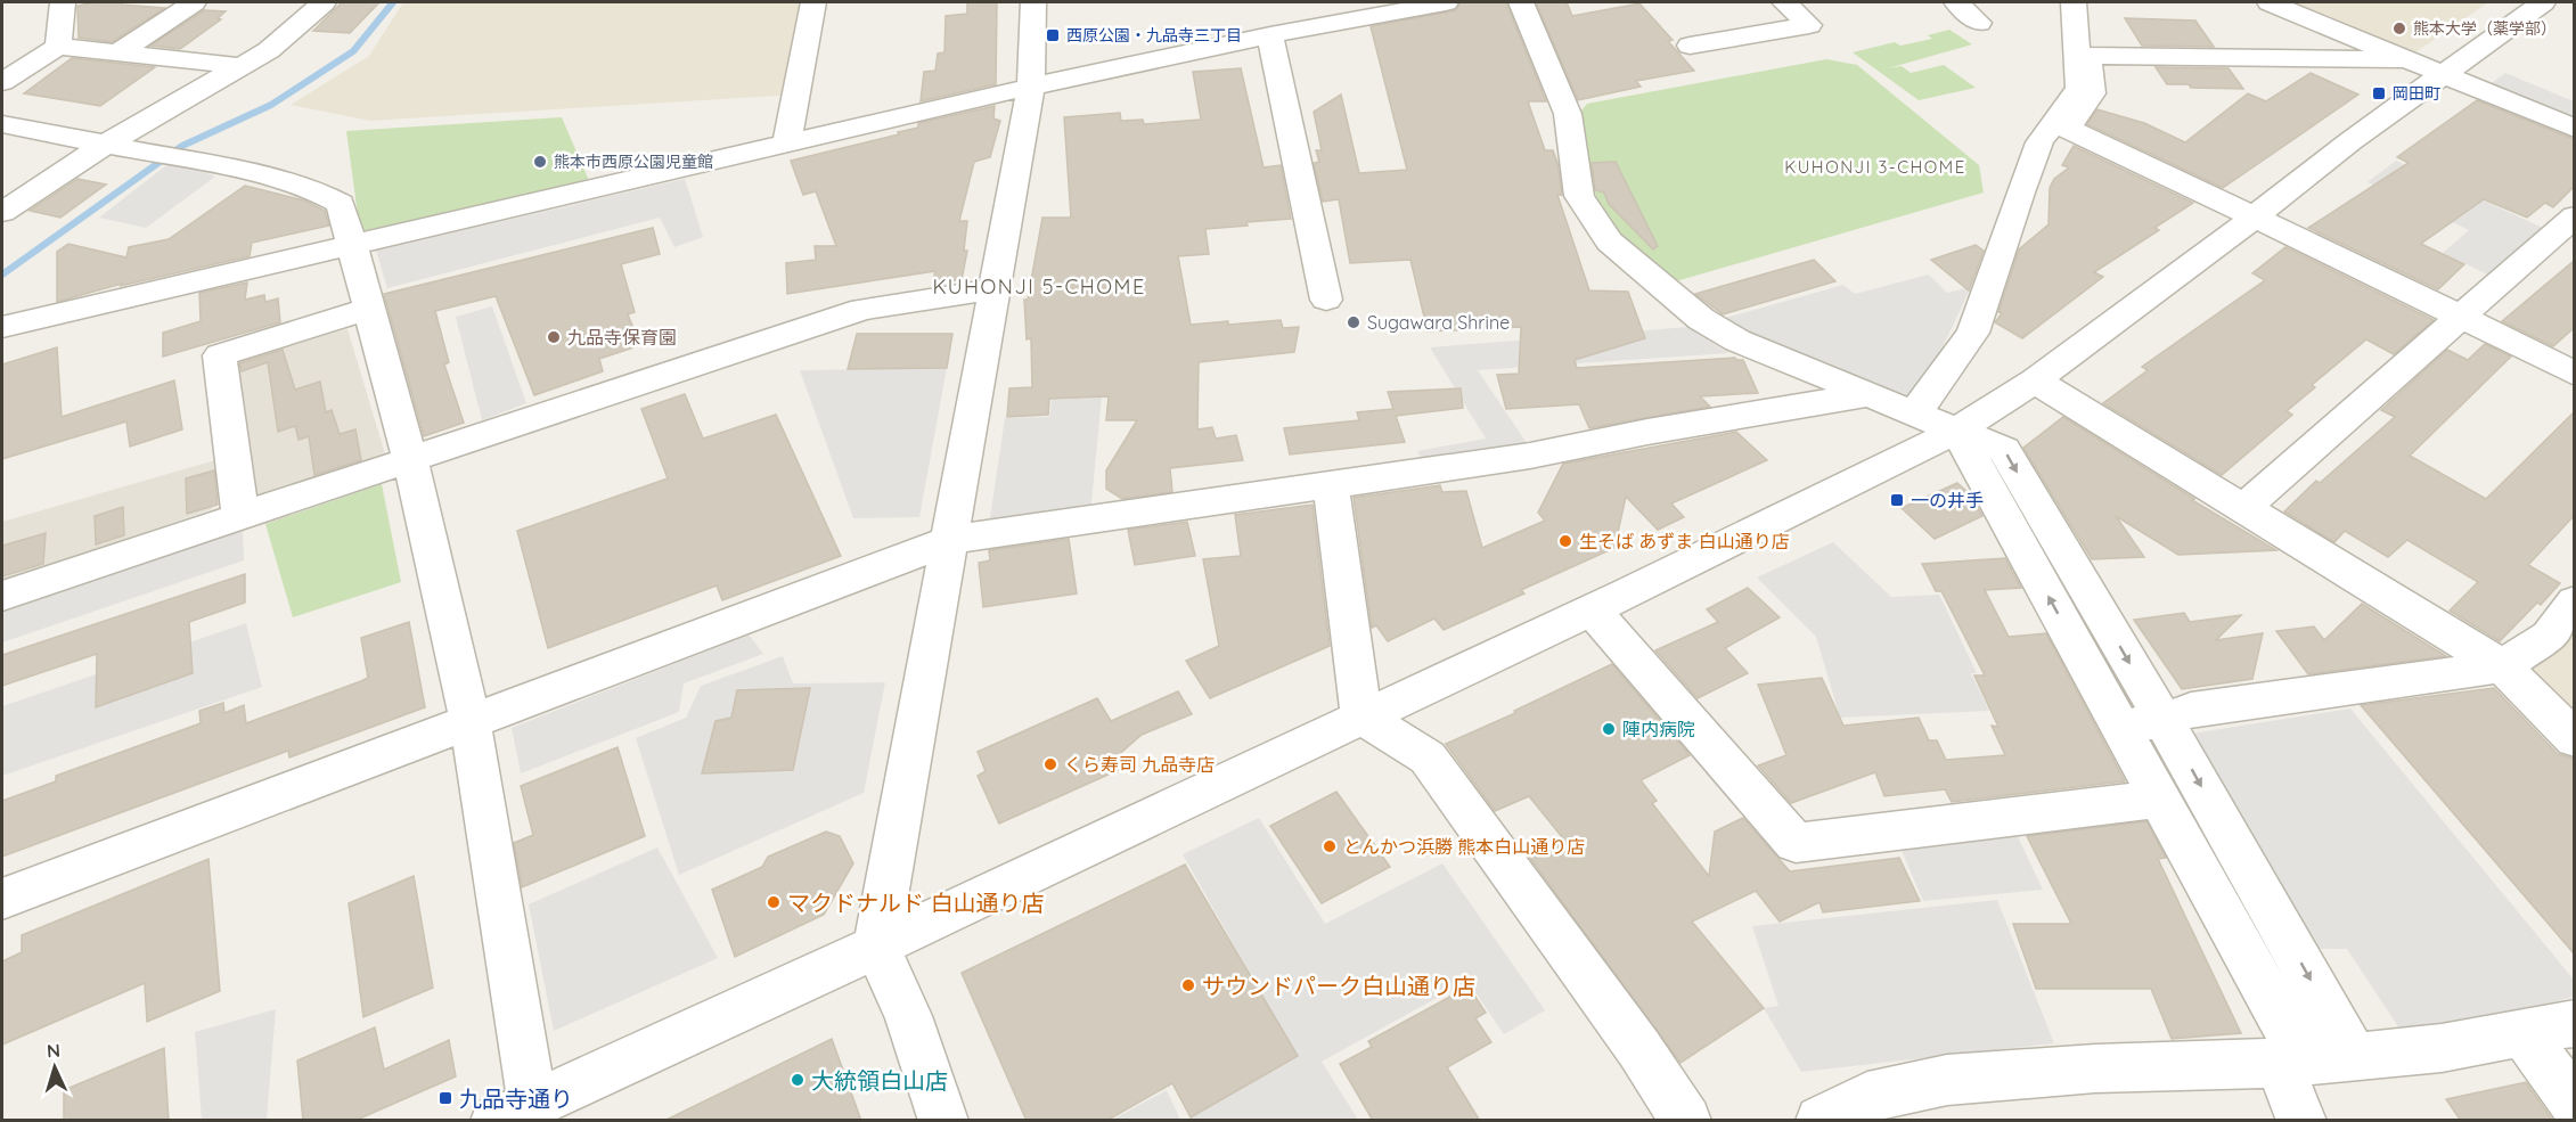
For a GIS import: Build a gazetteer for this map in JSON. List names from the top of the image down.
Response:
{
  "districts": ["KUHONJI 3-CHOME", "KUHONJI 5-CHOME"],
  "places": {
    "other": [
      "熊本大学（薬学部）",
      "熊本市西原公園児童館",
      "Sugawara Shrine",
      "九品寺保育園",
      "生そば あずま 白山通り店",
      "陣内病院",
      "くら寿司 九品寺店",
      "とんかつ浜勝 熊本白山通り店",
      "マクドナルド 白山通り店",
      "サウンドパーク白山通り店",
      "大統領白山店"
    ],
    "transit": [
      "西原公園・九品寺三丁目",
      "岡田町",
      "一の井手",
      "九品寺通り"
    ]
  },
  "north": "top"
}
